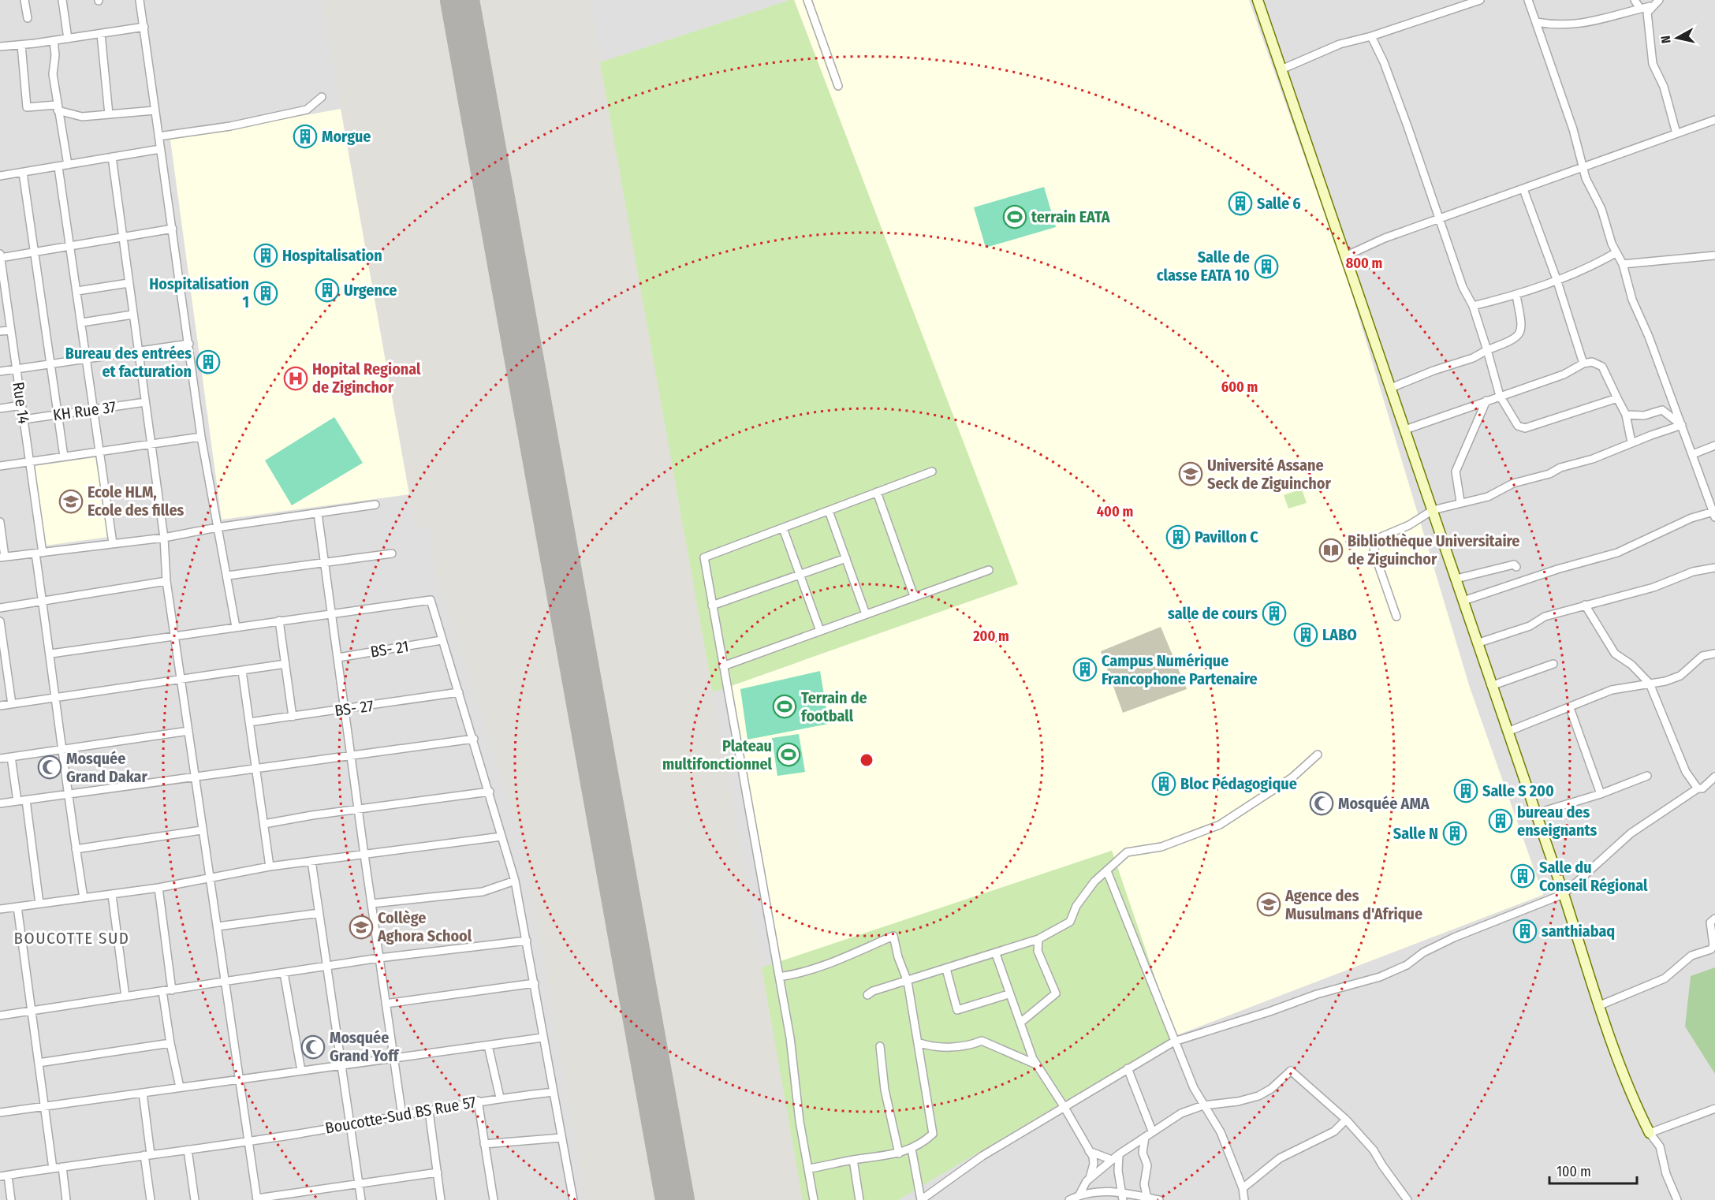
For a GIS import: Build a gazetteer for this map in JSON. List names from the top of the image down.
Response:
{
  "streets": {
    "street": [
      "Rue 14",
      "KH Rue 37",
      "BS- 21",
      "BS- 27",
      "Boucotte-Sud BS Rue 57"
    ]
  },
  "crossings": [
    ["Rue 14", "KH Rue 37"]
  ],
  "districts": ["BOUCOTTE SUD"],
  "places": {
    "building": [
      "Morgue",
      "Salle 6",
      "Hospitalisation",
      "Salle de classe EATA 10",
      "Urgence",
      "Hospitalisation 1",
      "Bureau des entrées et facturation",
      "Pavillon C",
      "salle de cours",
      "LABO",
      "Campus Numérique Francophone Partenaire",
      "Bloc Pédagogique",
      "Salle S 200",
      "bureau des enseignants",
      "Salle N",
      "Salle du Conseil Régional",
      "santhiabaq"
    ],
    "sports": ["terrain EATA", "Terrain de football", "Plateau multifonctionnel"],
    "hospital": ["Hopital Regional de Ziginchor"],
    "school or university": [
      "Université Assane Seck de Ziguinchor",
      "Ecole HLM, Ecole des filles",
      "Agence des Musulmans d'Afrique",
      "Collège Aghora School"
    ],
    "library": ["Bibliothèque Universitaire de Ziguinchor"],
    "mosque": ["Mosquée Grand Dakar", "Mosquée AMA", "Mosquée Grand Yoff"]
  },
  "scale_bar": "100 m",
  "north": "left",
  "rings": [
    "800 m",
    "600 m",
    "400 m",
    "200 m"
  ]
}
